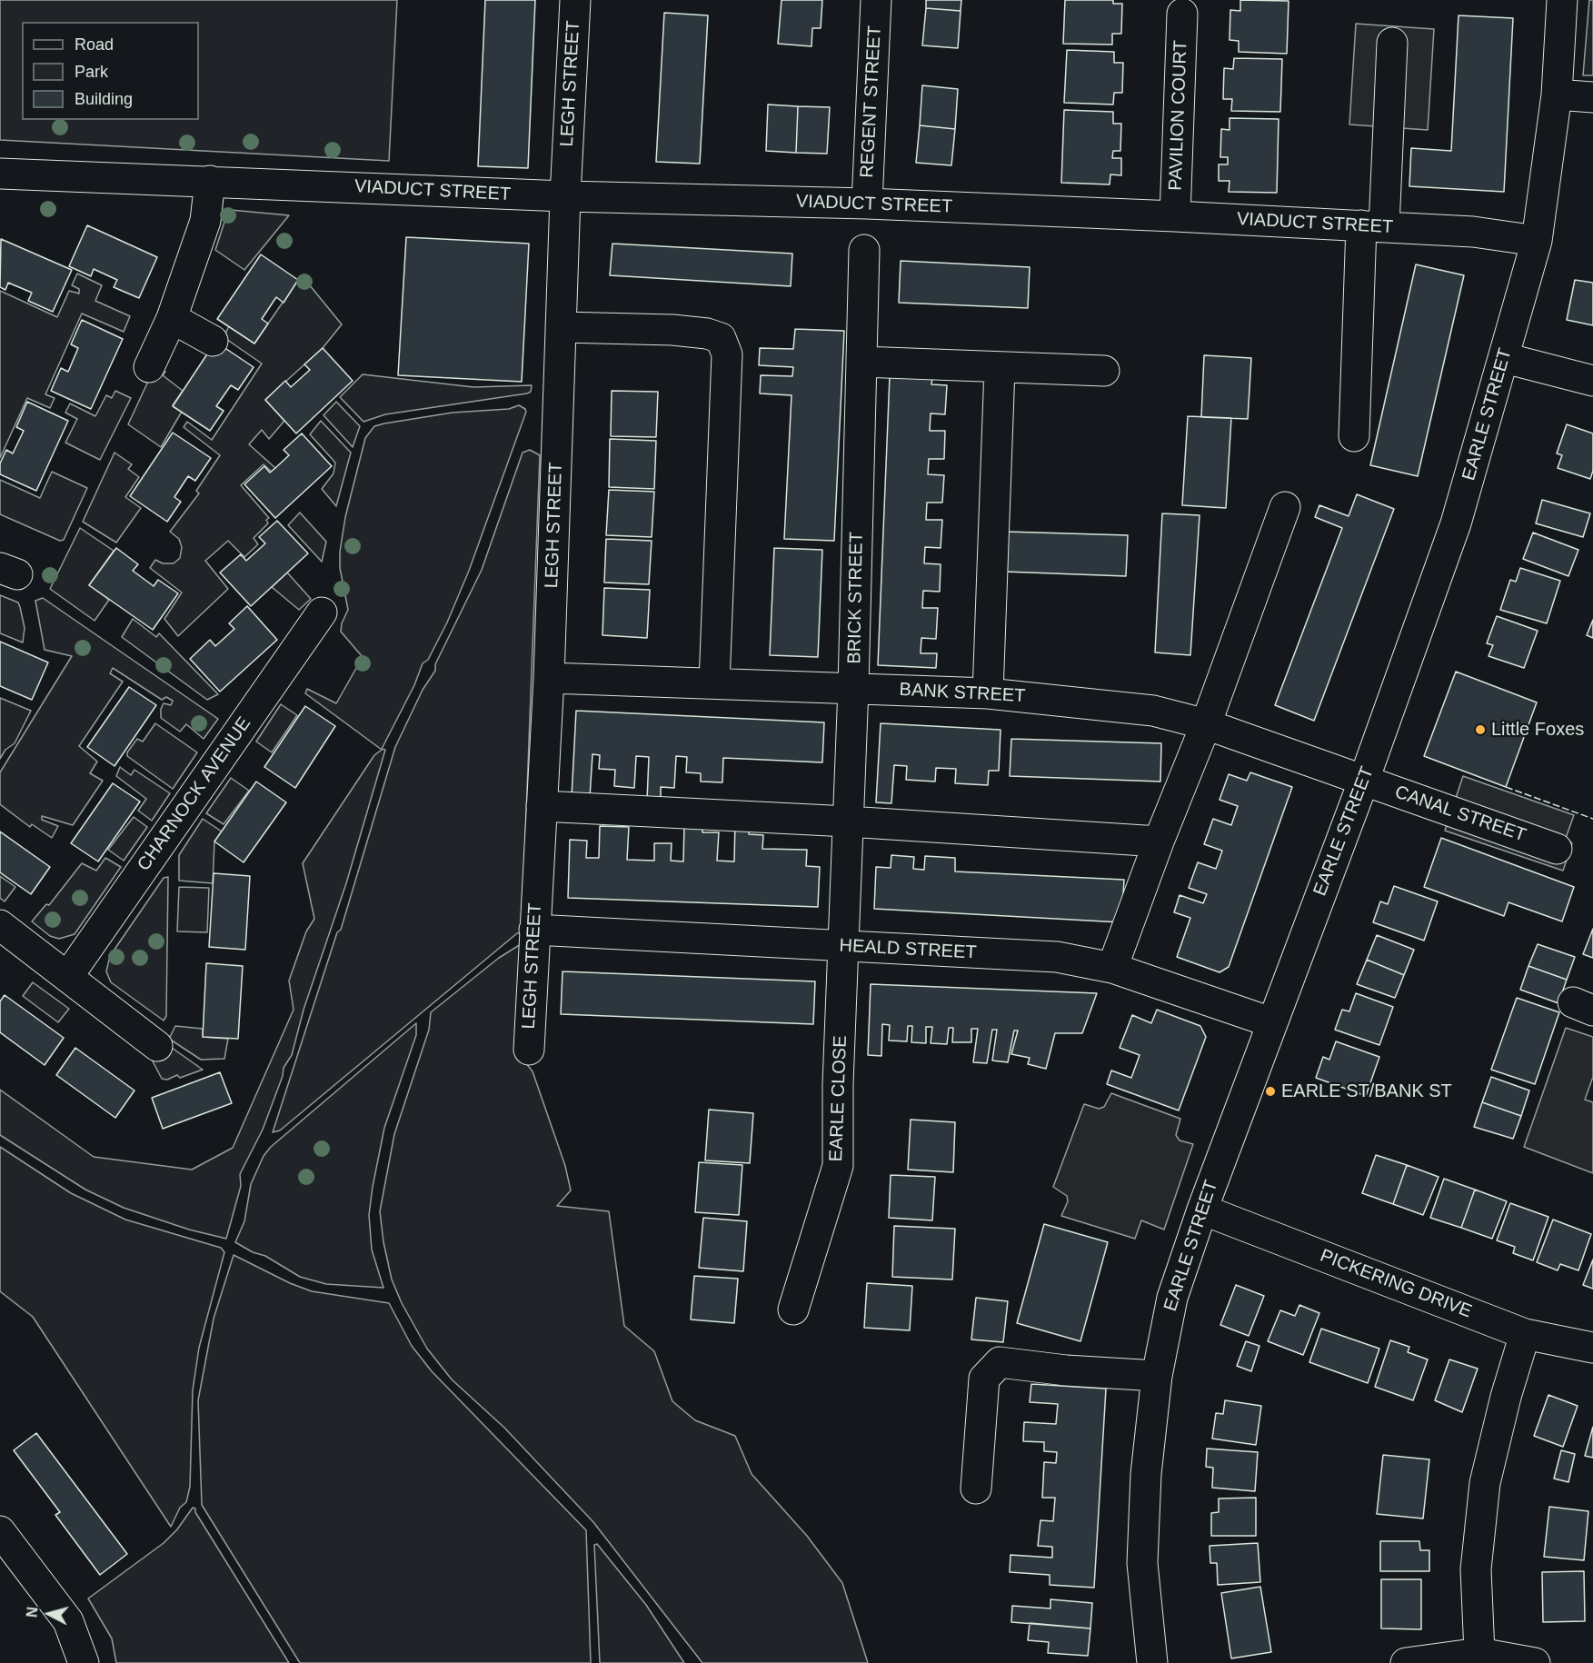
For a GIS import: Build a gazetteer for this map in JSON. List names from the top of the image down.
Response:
{
  "streets": {
    "street": [
      "LEGH STREET",
      "REGENT STREET",
      "PAVILION COURT",
      "VIADUCT STREET",
      "EARLE STREET",
      "BRICK STREET",
      "BANK STREET",
      "CHARNOCK AVENUE",
      "CANAL STREET",
      "HEALD STREET",
      "EARLE CLOSE",
      "PICKERING DRIVE"
    ]
  },
  "crossings": [
    ["LEGH STREET", "VIADUCT STREET"],
    ["LEGH STREET", "BANK STREET"],
    ["LEGH STREET", "HEALD STREET"],
    ["REGENT STREET", "VIADUCT STREET"],
    ["PAVILION COURT", "VIADUCT STREET"],
    ["VIADUCT STREET", "EARLE STREET"],
    ["EARLE STREET", "BANK STREET"],
    ["EARLE STREET", "CANAL STREET"],
    ["EARLE STREET", "HEALD STREET"],
    ["EARLE STREET", "PICKERING DRIVE"],
    ["BRICK STREET", "BANK STREET"],
    ["BRICK STREET", "HEALD STREET"],
    ["BRICK STREET", "EARLE CLOSE"],
    ["BANK STREET", "CANAL STREET"],
    ["HEALD STREET", "EARLE CLOSE"]
  ],
  "places": ["Little Foxes", "EARLE ST/BANK ST"],
  "legend": ["Road", "Park", "Building"],
  "north": "left"
}
